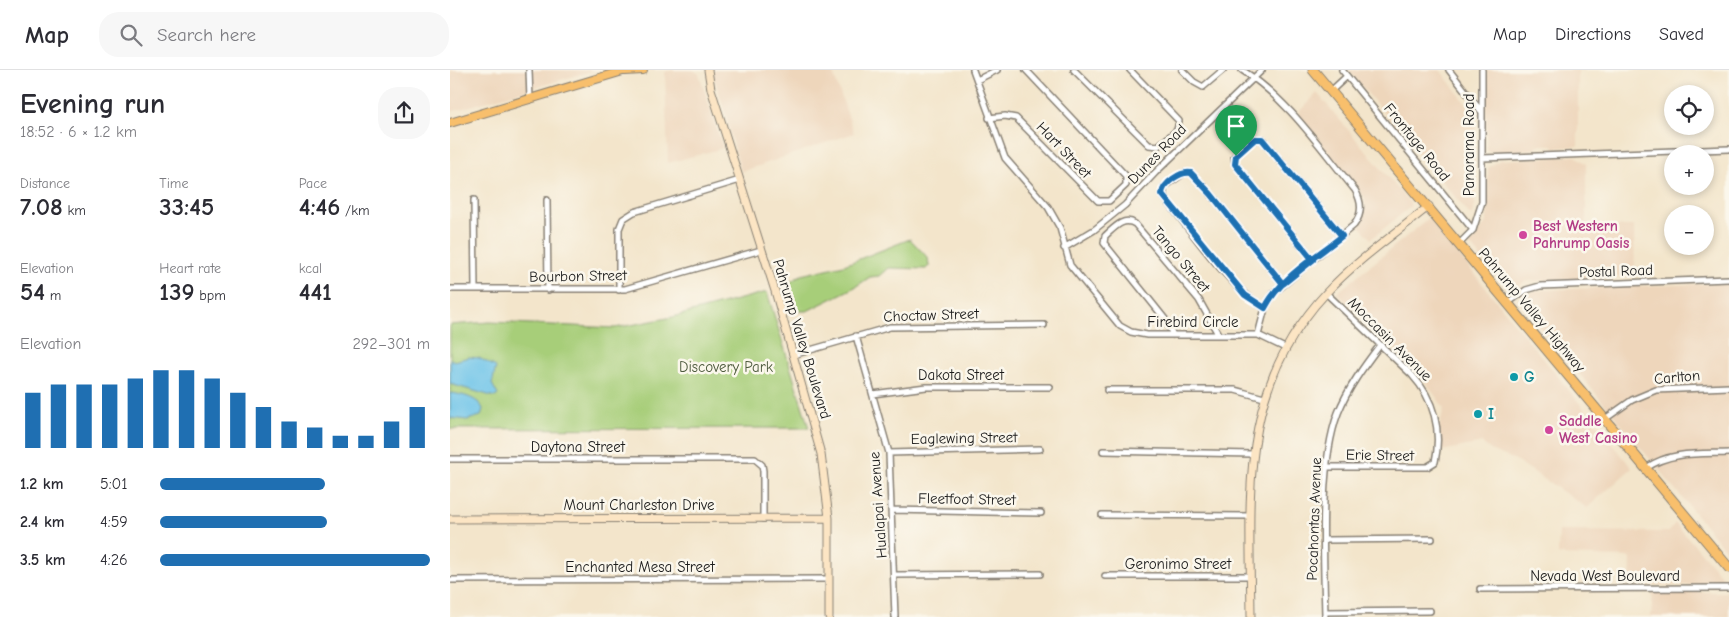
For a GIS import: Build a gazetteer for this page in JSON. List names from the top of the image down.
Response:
{
  "streets": {
    "highway": ["Pahrump Valley Highway"],
    "street": [
      "Frontage Road",
      "Panorama Road",
      "Hart Street",
      "Dunes Road",
      "Tango Street",
      "Postal Road",
      "Bourbon Street",
      "Choctaw Street",
      "Firebird Circle",
      "Pahrump Valley Boulevard",
      "Moccasin Avenue",
      "Dakota Street",
      "Carlton",
      "Eaglewing Street",
      "Daytona Street",
      "Erie Street",
      "Fleetfoot Street",
      "Mount Charleston Drive",
      "Hualapai Avenue",
      "Pocahontas Avenue",
      "Geronimo Street",
      "Enchanted Mesa Street",
      "Nevada West Boulevard"
    ]
  },
  "crossings": [
    ["Frontage Road", "Panorama Road"],
    ["Panorama Road", "Pahrump Valley Highway"],
    ["Hart Street", "Firebird Circle"],
    ["Dunes Road", "Firebird Circle"],
    ["Tango Street", "Firebird Circle"],
    ["Postal Road", "Pahrump Valley Highway"],
    ["Bourbon Street", "Pahrump Valley Boulevard"],
    ["Pahrump Valley Highway", "Carlton"],
    ["Choctaw Street", "Pahrump Valley Boulevard"],
    ["Choctaw Street", "Hualapai Avenue"],
    ["Pahrump Valley Boulevard", "Mount Charleston Drive"],
    ["Pahrump Valley Boulevard", "Enchanted Mesa Street"],
    ["Moccasin Avenue", "Erie Street"],
    ["Moccasin Avenue", "Pocahontas Avenue"],
    ["Dakota Street", "Hualapai Avenue"],
    ["Eaglewing Street", "Hualapai Avenue"],
    ["Daytona Street", "Mount Charleston Drive"],
    ["Erie Street", "Pocahontas Avenue"],
    ["Fleetfoot Street", "Hualapai Avenue"]
  ],
  "parks": ["Discovery Park"],
  "places": [
    "Best Western Pahrump Oasis",
    "G",
    "I",
    "Saddle West Casino"
  ],
  "page": {
    "header": "Map",
    "search": "Search here",
    "nav": ["Map", "Directions", "Saved"],
    "heading": ["Evening run", "18:52 · 6 × 1.2 km"],
    "map_buttons": ["+", "−"],
    "stats": [
      ["Distance", "7.08 km"],
      ["Time", "33:45"],
      ["Pace", "4:46 /km"],
      ["Elevation", "54 m"],
      ["Heart rate", "139 bpm"],
      ["kcal", "441"]
    ],
    "chart": ["Elevation", "292–301 m"],
    "list": [
      {
        "name": "1.2 km",
        "note": "5:01"
      },
      {
        "name": "2.4 km",
        "note": "4:59"
      },
      {
        "name": "3.5 km",
        "note": "4:26"
      }
    ]
  }
}
